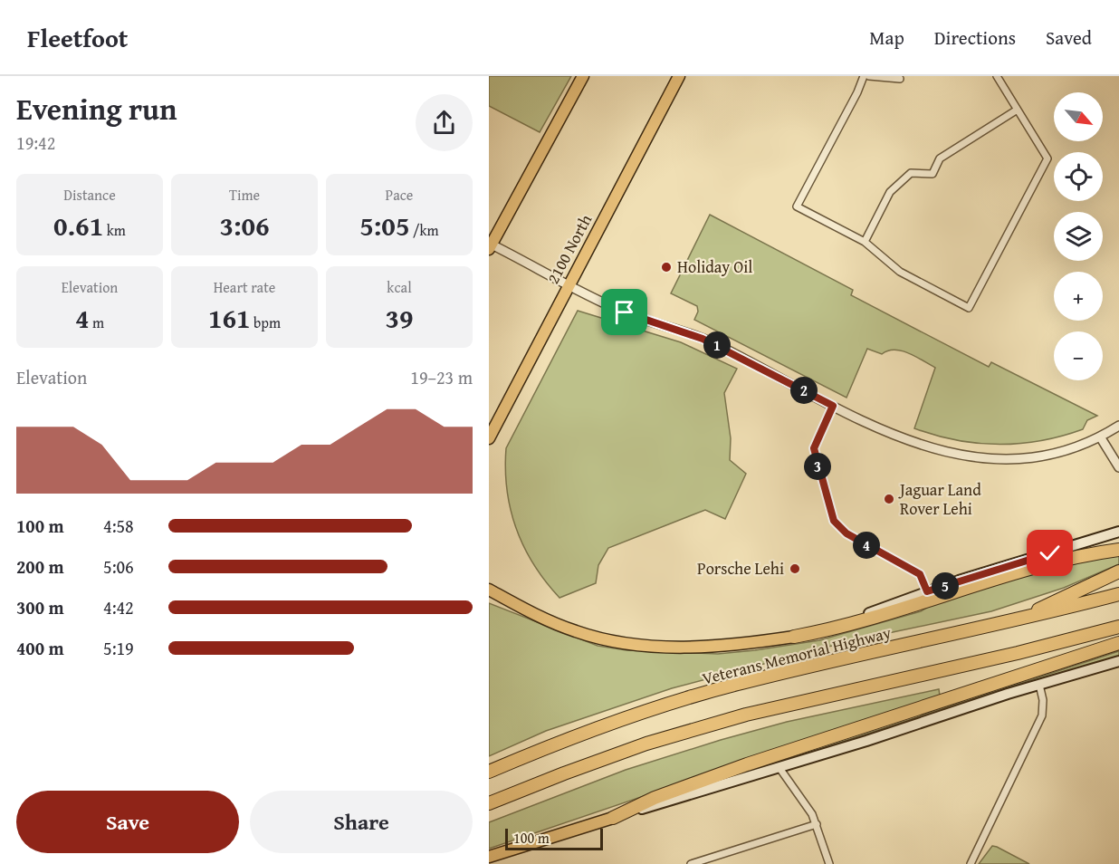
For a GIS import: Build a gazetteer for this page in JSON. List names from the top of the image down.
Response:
{
  "streets": {
    "highway": ["2100 North", "Veterans Memorial Highway"]
  },
  "places": ["Holiday Oil", "Jaguar Land Rover Lehi", "Porsche Lehi"],
  "scale_bar": "100 m",
  "north": "bottom right",
  "page": {
    "header": "Fleetfoot",
    "nav": ["Map", "Directions", "Saved"],
    "heading": ["Evening run", "19:42"],
    "map_buttons": ["+", "−"],
    "stats": [
      ["Distance", "0.61 km"],
      ["Time", "3:06"],
      ["Pace", "5:05 /km"],
      ["Elevation", "4 m"],
      ["Heart rate", "161 bpm"],
      ["kcal", "39"]
    ],
    "pins": [
      "1",
      "2",
      "3",
      "4",
      "5"
    ],
    "chart": ["Elevation", "19–23 m"],
    "list": [
      {
        "name": "100 m",
        "note": "4:58"
      },
      {
        "name": "200 m",
        "note": "5:06"
      },
      {
        "name": "300 m",
        "note": "4:42"
      },
      {
        "name": "400 m",
        "note": "5:19"
      }
    ],
    "buttons": ["Save", "Share"],
    "scale": "100 m"
  }
}
